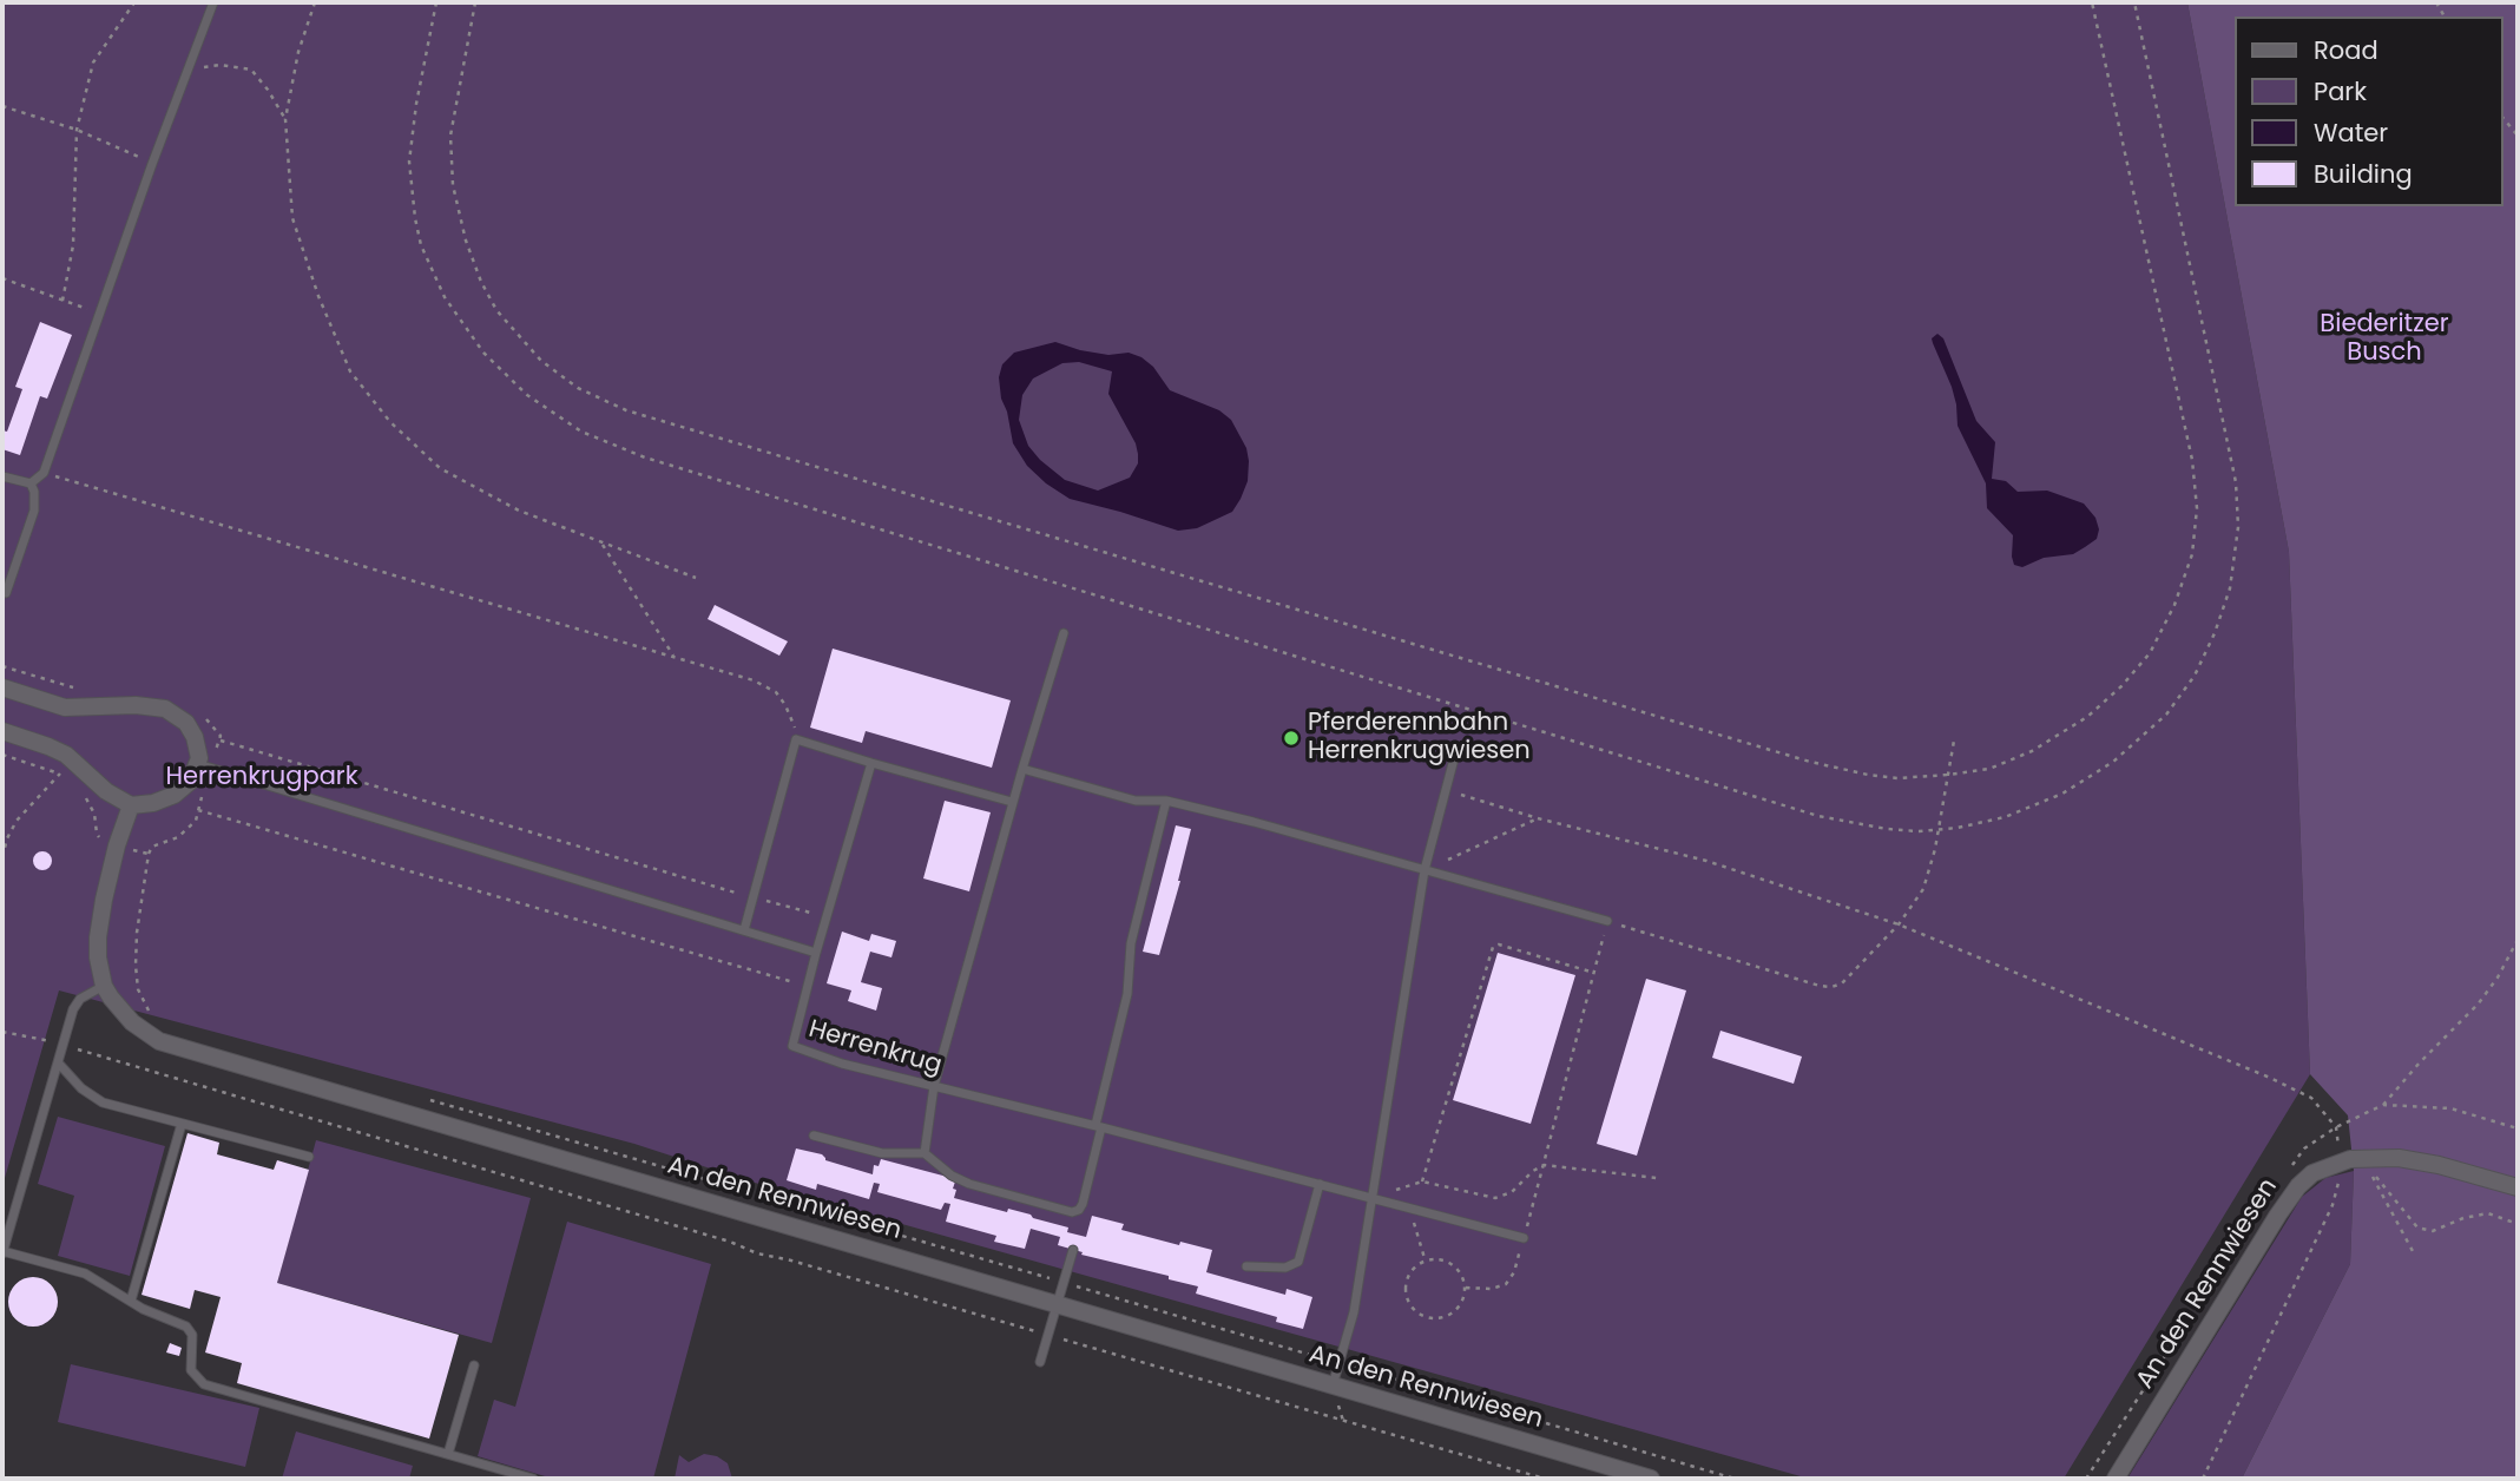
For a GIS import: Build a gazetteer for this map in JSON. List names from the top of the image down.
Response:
{
  "streets": {
    "street": ["An den Rennwiesen"],
    "lane": ["Herrenkrug"]
  },
  "parks": ["Biederitzer Busch", "Herrenkrugpark"],
  "places": ["Pferderennbahn Herrenkrugwiesen"],
  "legend": [
    "Road",
    "Park",
    "Water",
    "Building"
  ]
}
